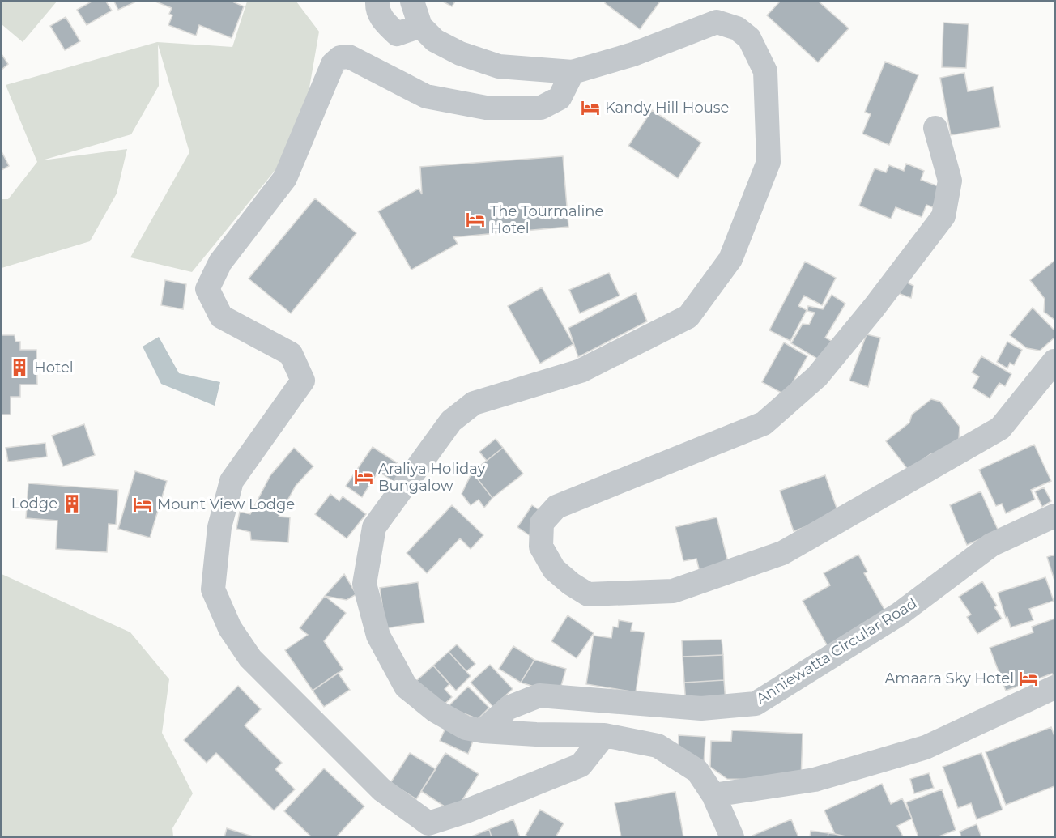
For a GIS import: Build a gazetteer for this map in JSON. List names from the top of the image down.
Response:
{
  "streets": {
    "street": ["Anniewatta Circular Road"]
  },
  "places": {
    "hotel": [
      "Kandy Hill House",
      "The Tourmaline Hotel",
      "Araliya Holiday Bungalow",
      "Mount View Lodge",
      "Amaara Sky Hotel"
    ],
    "building": ["Hotel", "Lodge"]
  }
}
